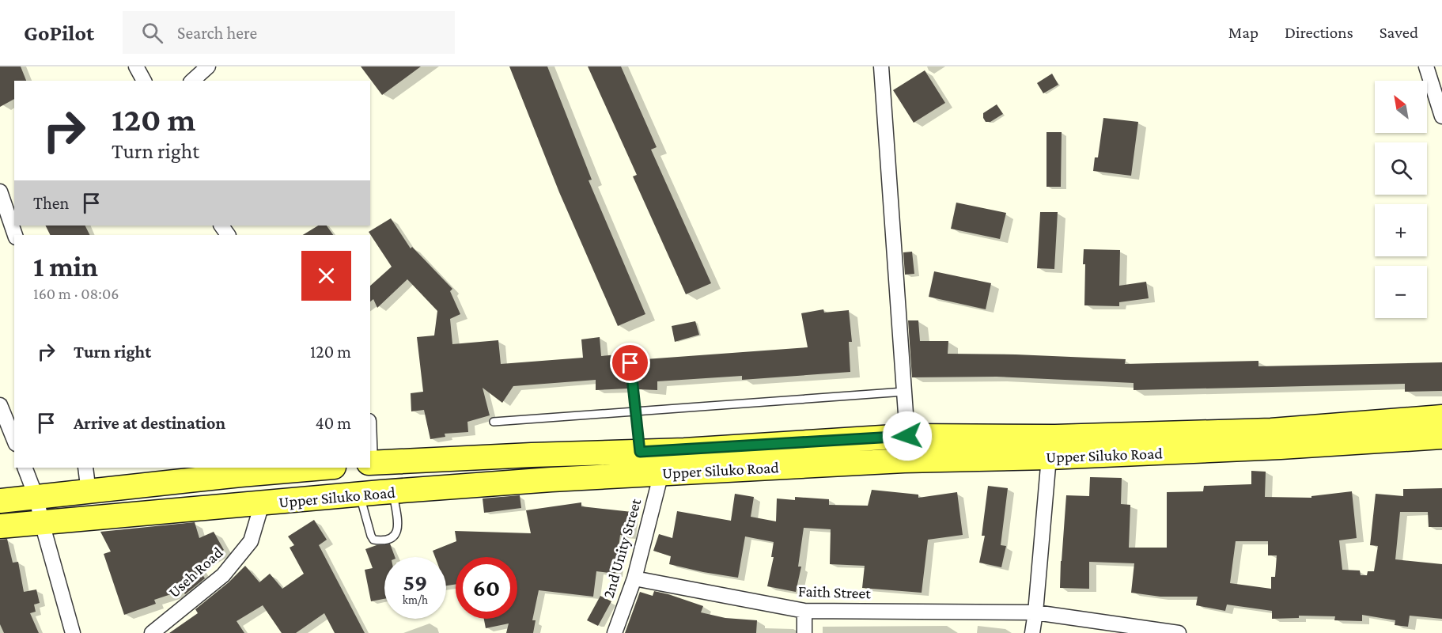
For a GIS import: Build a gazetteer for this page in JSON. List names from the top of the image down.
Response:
{
  "streets": {
    "main road": ["Upper Siluko Road"],
    "street": ["2nd Unity Street", "Useh Road", "Faith Street"]
  },
  "crossings": [
    ["Upper Siluko Road", "2nd Unity Street"],
    ["Upper Siluko Road", "Useh Road"],
    ["2nd Unity Street", "Faith Street"]
  ],
  "north": "top left",
  "page": {
    "header": "GoPilot",
    "search": "Search here",
    "nav": ["Map", "Directions", "Saved"],
    "map_buttons": ["+", "−"],
    "turn": ["120 m", "Turn right"],
    "then": "Then",
    "heading": ["1 min", "160 m · 08:06"],
    "list": [
      {
        "name": "Turn right",
        "value": "120 m"
      },
      {
        "name": "Arrive at destination",
        "value": "40 m"
      }
    ],
    "speed": "59 km/h",
    "limit": "60"
  }
}
